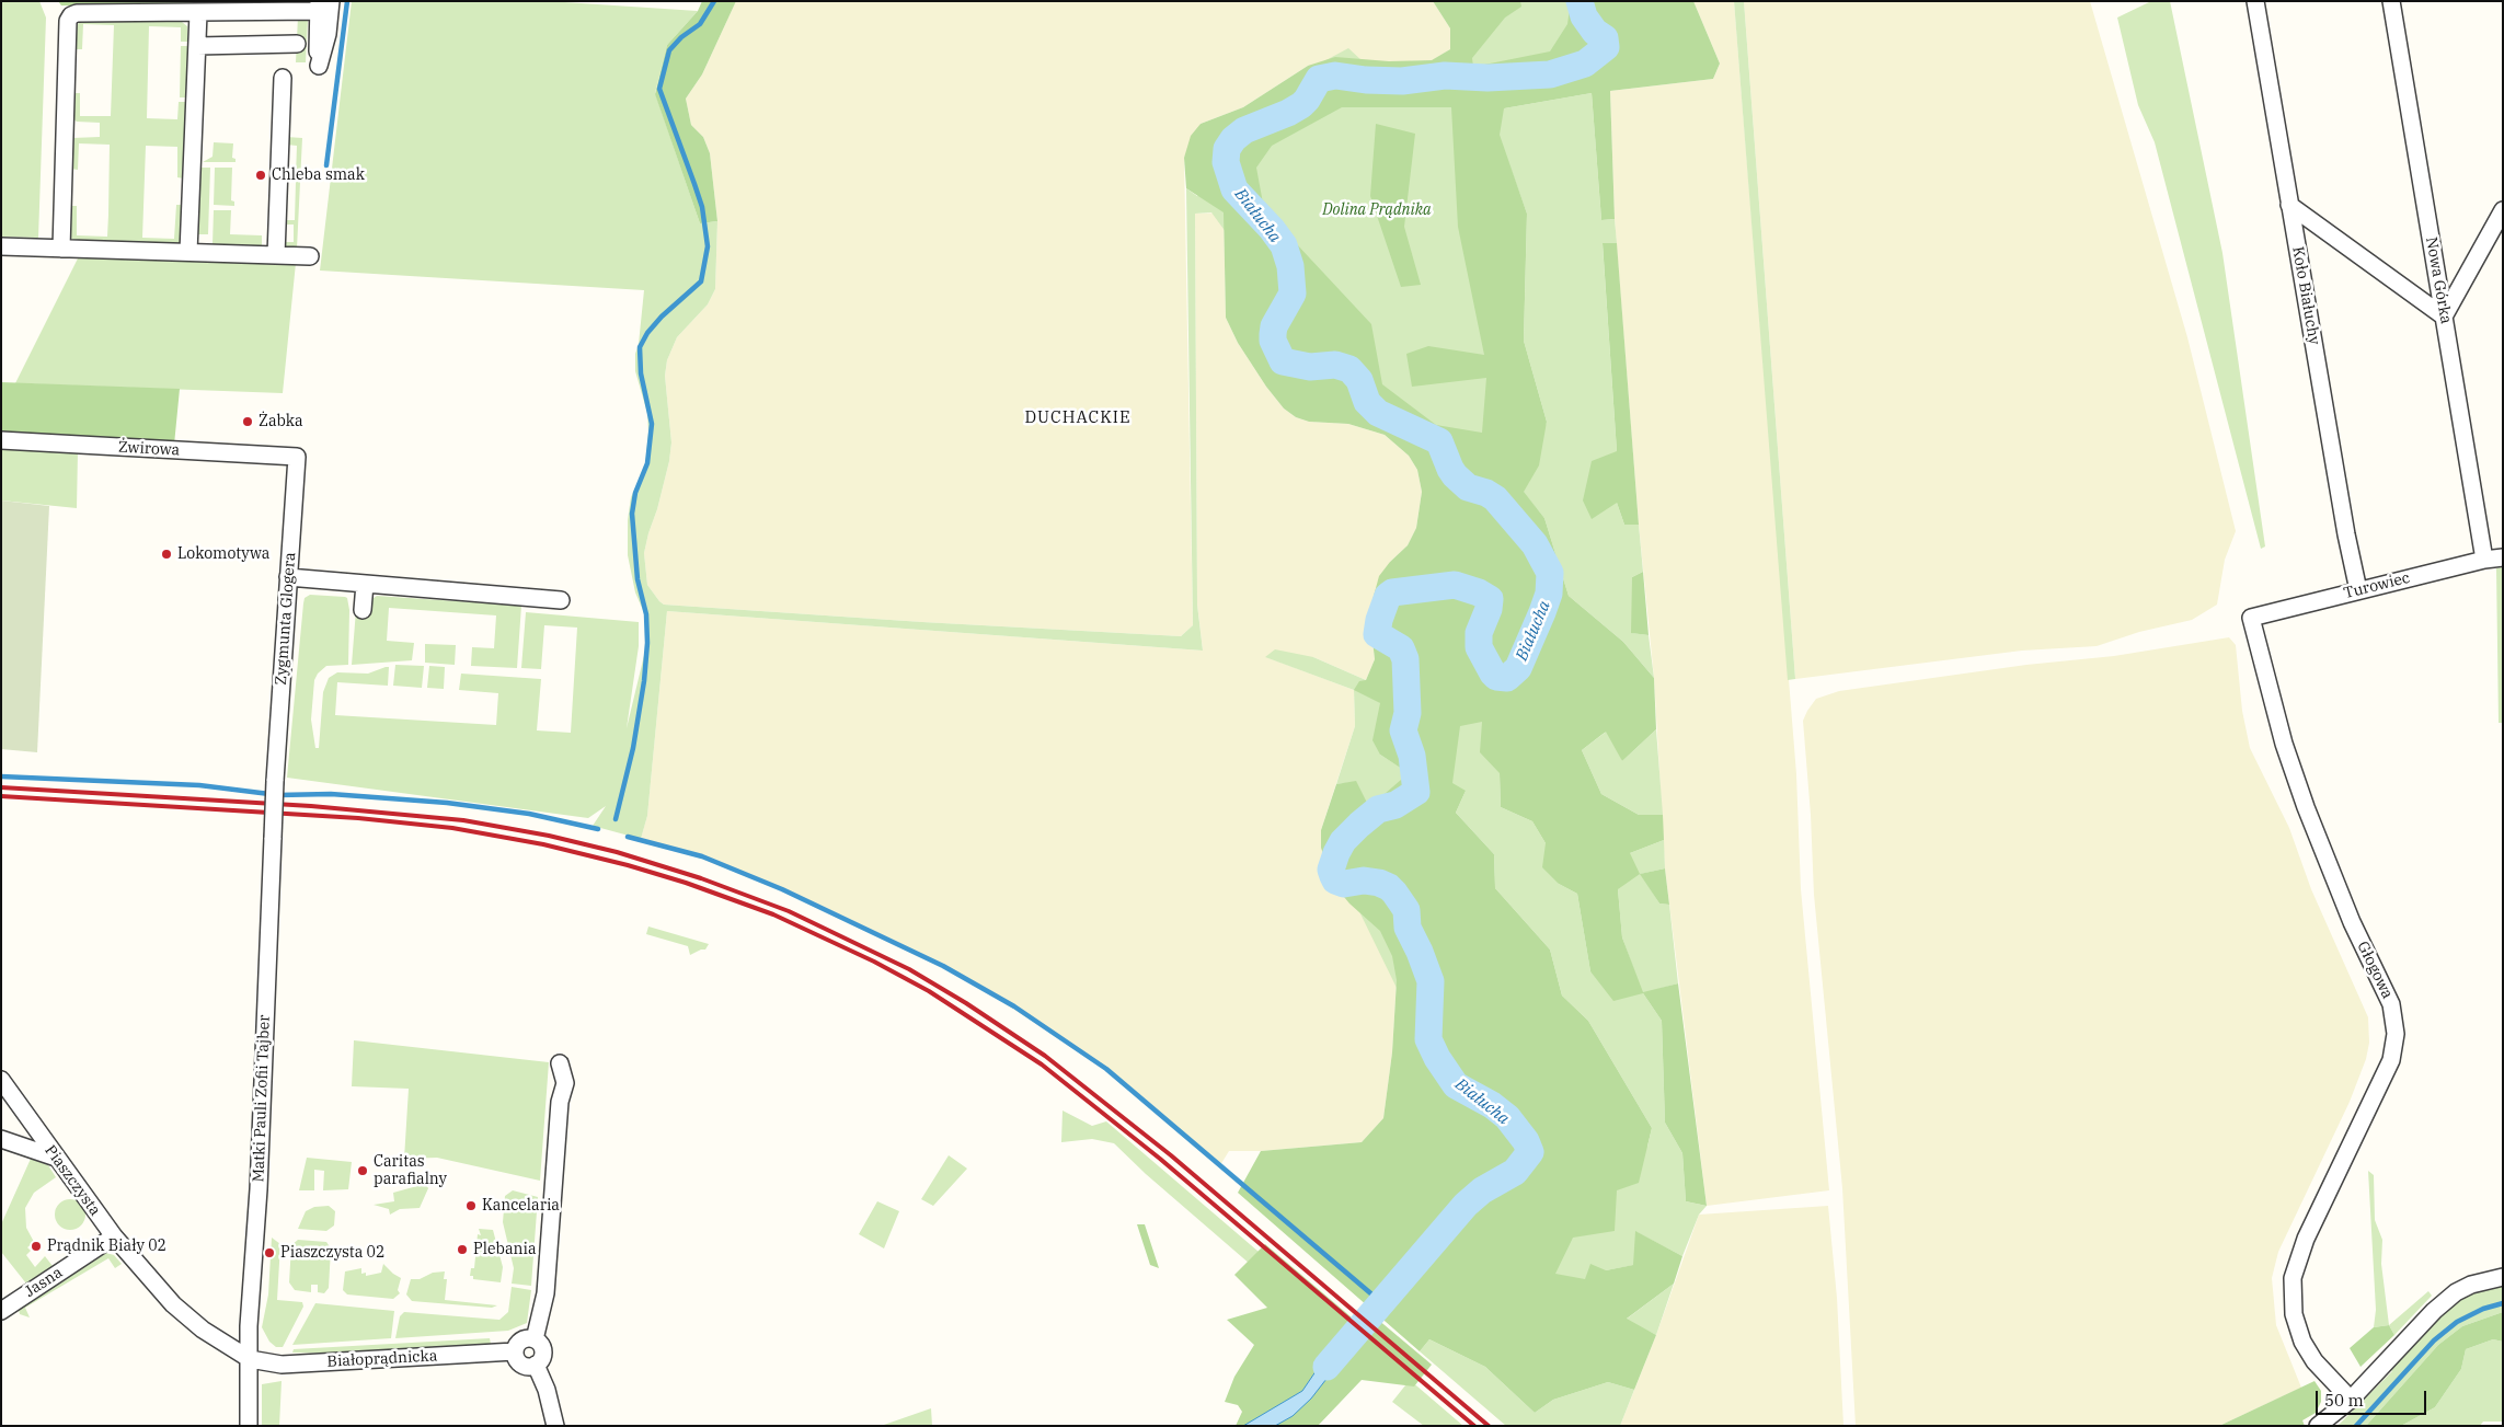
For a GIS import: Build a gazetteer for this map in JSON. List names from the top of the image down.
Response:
{
  "streets": {
    "street": [
      "Nowa Górka",
      "Koło Białuchy",
      "Żwirowa",
      "Turowiec",
      "Zygmunta Glogera",
      "Głogowa",
      "Matki Pauli Zofii Tajber",
      "Piaszczysta",
      "Jasna",
      "Białoprądnicka"
    ]
  },
  "crossings": [
    ["Nowa Górka", "Turowiec"],
    ["Koło Białuchy", "Turowiec"],
    ["Żwirowa", "Zygmunta Glogera"],
    ["Turowiec", "Głogowa"],
    ["Zygmunta Glogera", "Matki Pauli Zofii Tajber"],
    ["Matki Pauli Zofii Tajber", "Piaszczysta"],
    ["Matki Pauli Zofii Tajber", "Białoprądnicka"],
    ["Piaszczysta", "Jasna"],
    ["Piaszczysta", "Białoprądnicka"]
  ],
  "districts": ["DUCHACKIE"],
  "water": ["Białucha"],
  "parks": ["Dolina Prądnika"],
  "places": [
    "Chleba smak",
    "Żabka",
    "Lokomotywa",
    "Caritas parafialny",
    "Kancelaria",
    "Prądnik Biały 02",
    "Plebania",
    "Piaszczysta 02"
  ],
  "scale_bar": "50 m"
}
